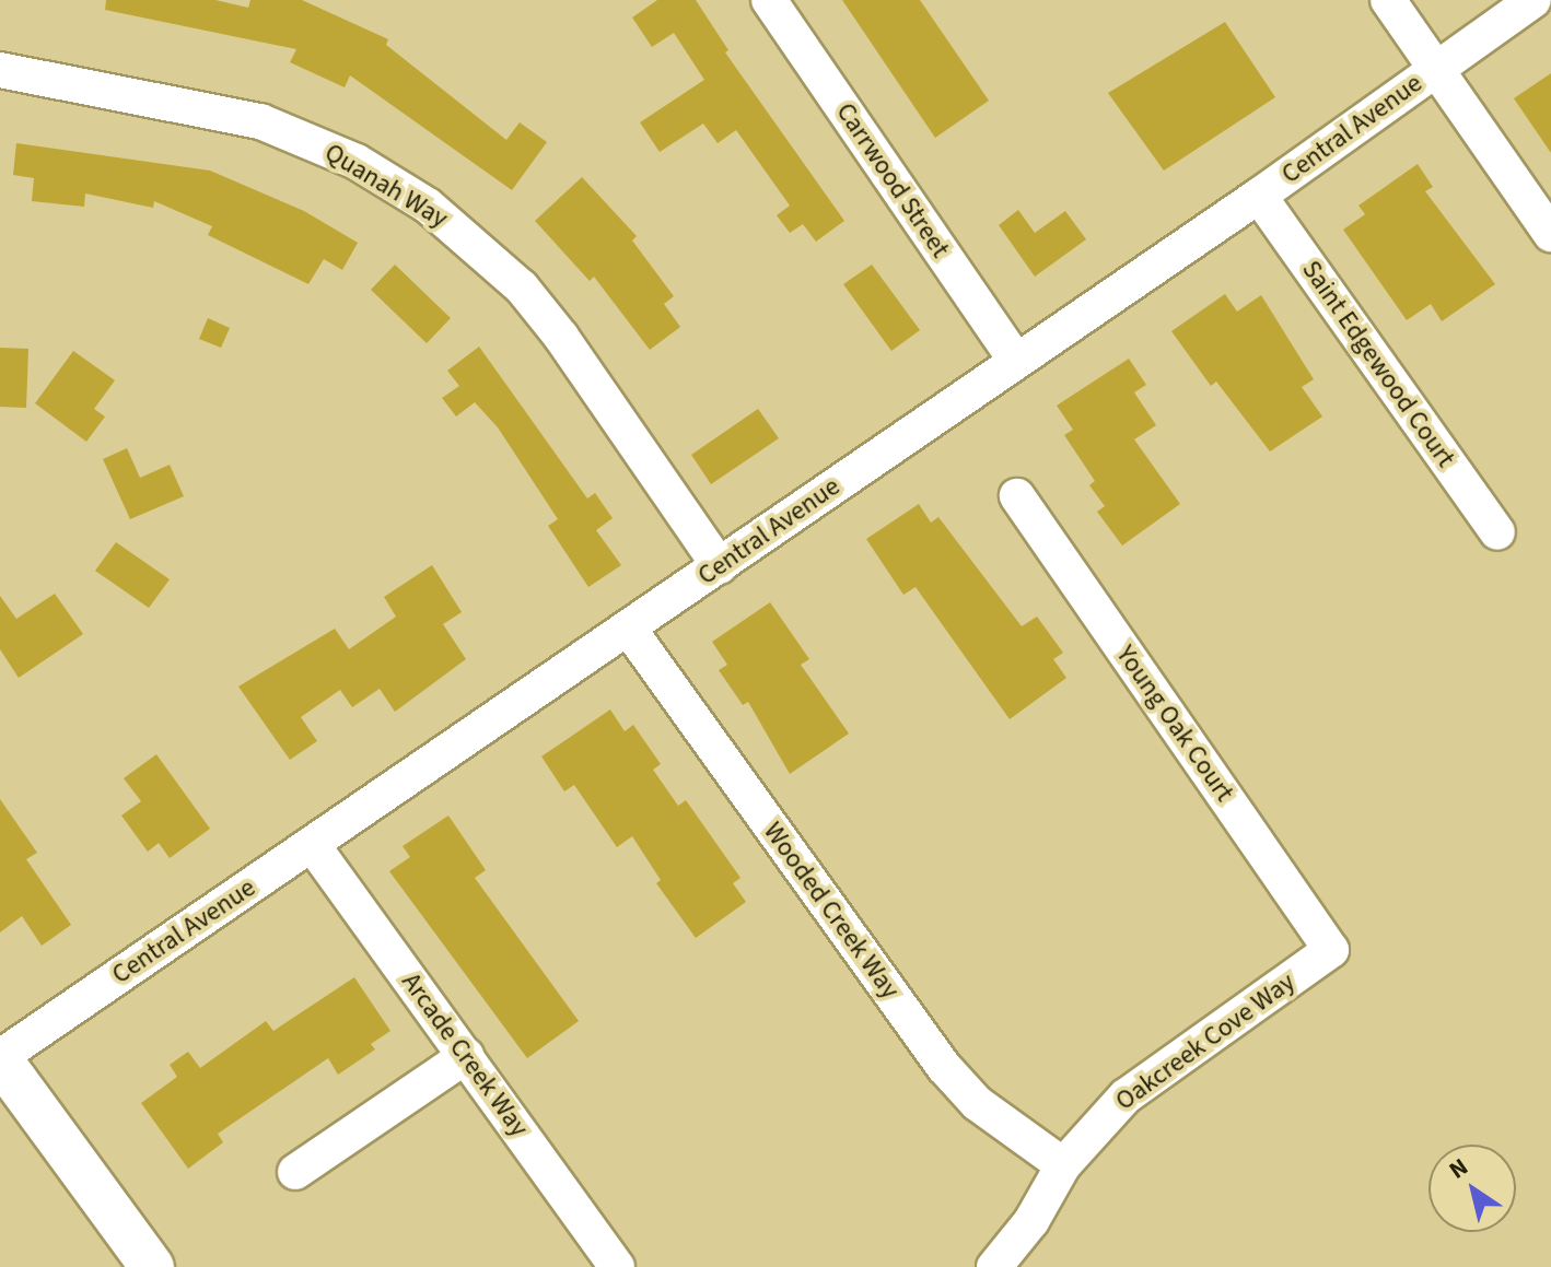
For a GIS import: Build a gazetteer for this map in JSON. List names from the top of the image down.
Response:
{
  "streets": {
    "street": [
      "Central Avenue",
      "Carrwood Street",
      "Quanah Way",
      "Saint Edgewood Court",
      "Young Oak Court",
      "Wooded Creek Way",
      "Oakcreek Cove Way",
      "Arcade Creek Way"
    ]
  },
  "crossings": [
    ["Central Avenue", "Carrwood Street"],
    ["Central Avenue", "Quanah Way"],
    ["Central Avenue", "Saint Edgewood Court"],
    ["Central Avenue", "Wooded Creek Way"],
    ["Central Avenue", "Arcade Creek Way"],
    ["Young Oak Court", "Oakcreek Cove Way"],
    ["Wooded Creek Way", "Oakcreek Cove Way"]
  ],
  "north": "top left"
}
